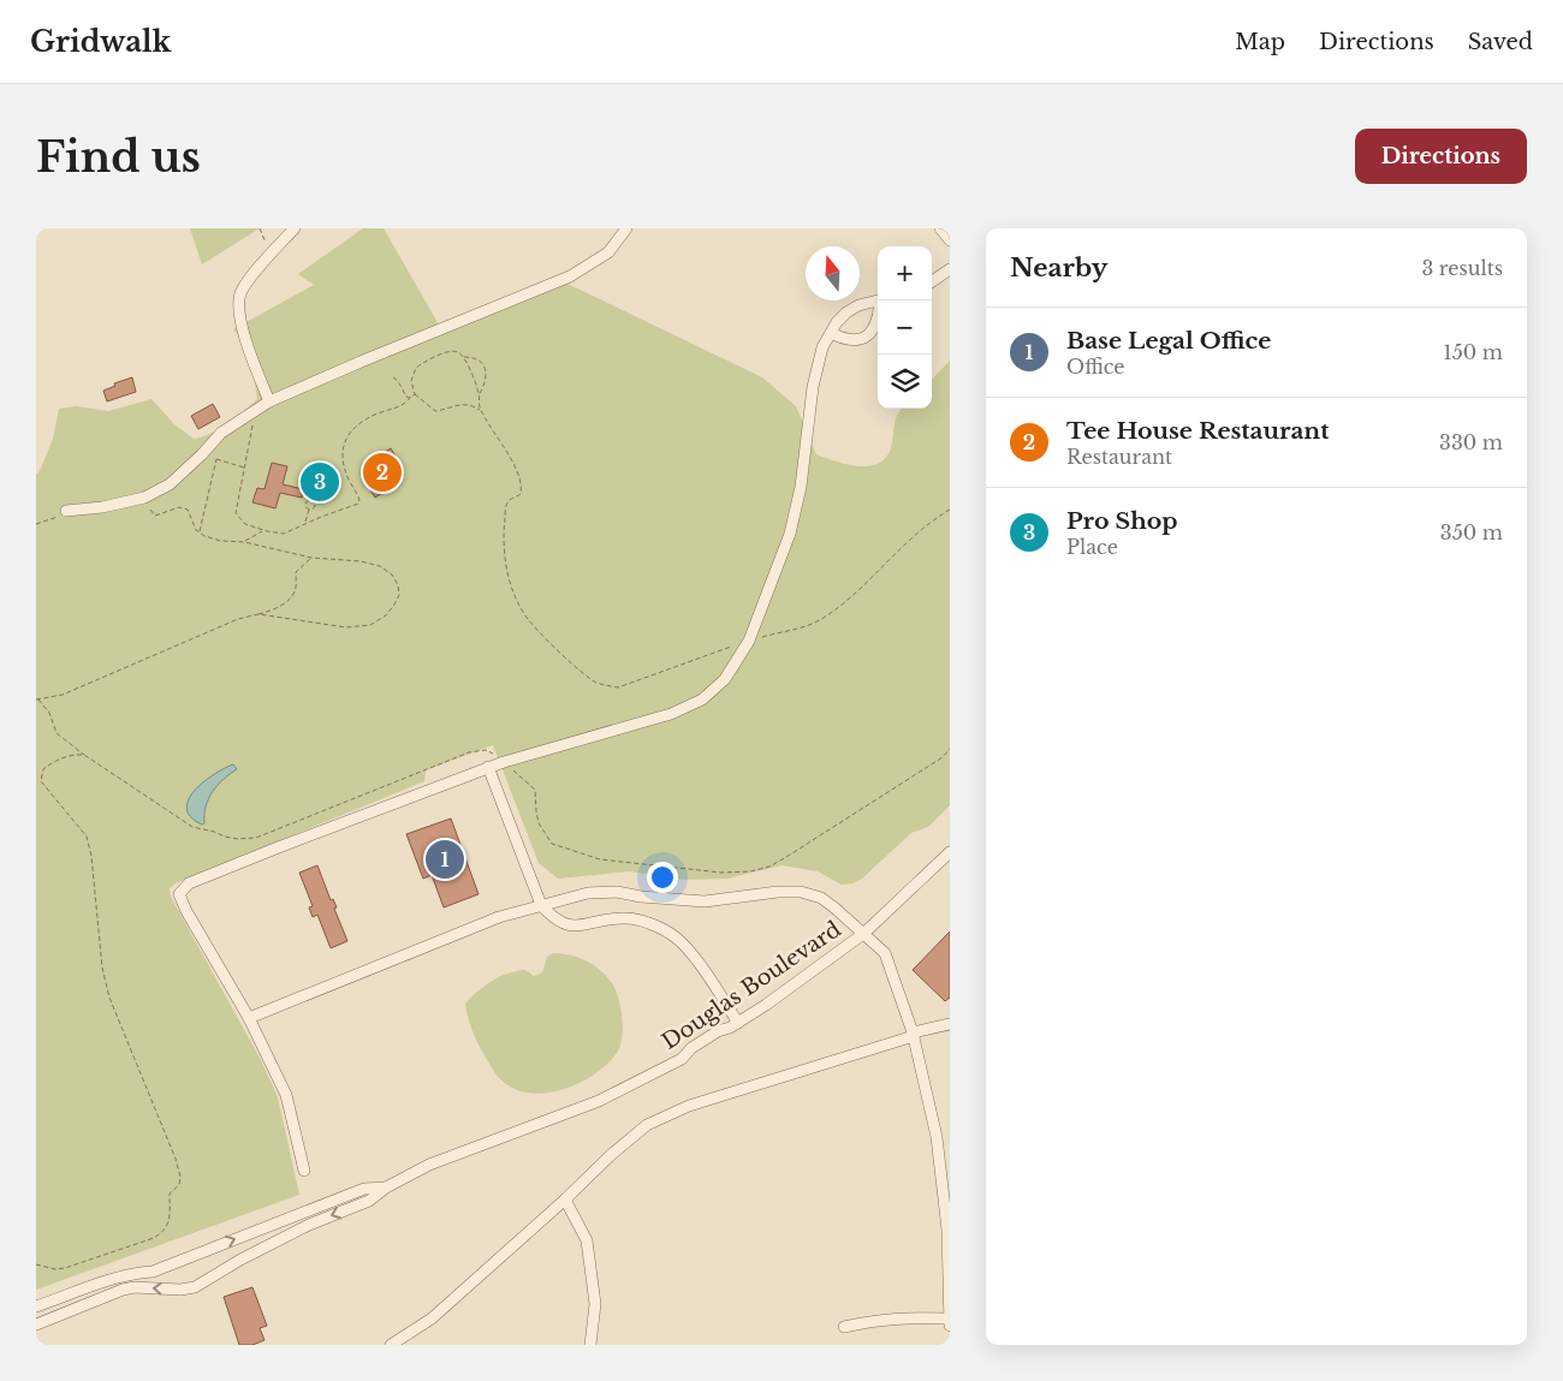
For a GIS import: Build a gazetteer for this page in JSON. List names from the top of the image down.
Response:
{
  "streets": {
    "street": ["Douglas Boulevard"]
  },
  "north": "top",
  "page": {
    "header": "Gridwalk",
    "nav": ["Map", "Directions", "Saved"],
    "buttons": "Directions",
    "title": "Find us",
    "heading": ["Nearby", "3 results"],
    "map_buttons": ["+", "−"],
    "list": [
      {
        "mark": "1",
        "name": "Base Legal Office",
        "note": "Office",
        "value": "150 m"
      },
      {
        "mark": "2",
        "name": "Tee House Restaurant",
        "note": "Restaurant",
        "value": "330 m"
      },
      {
        "mark": "3",
        "name": "Pro Shop",
        "note": "Place",
        "value": "350 m"
      }
    ],
    "pins": ["2", "3", "1"]
  }
}
